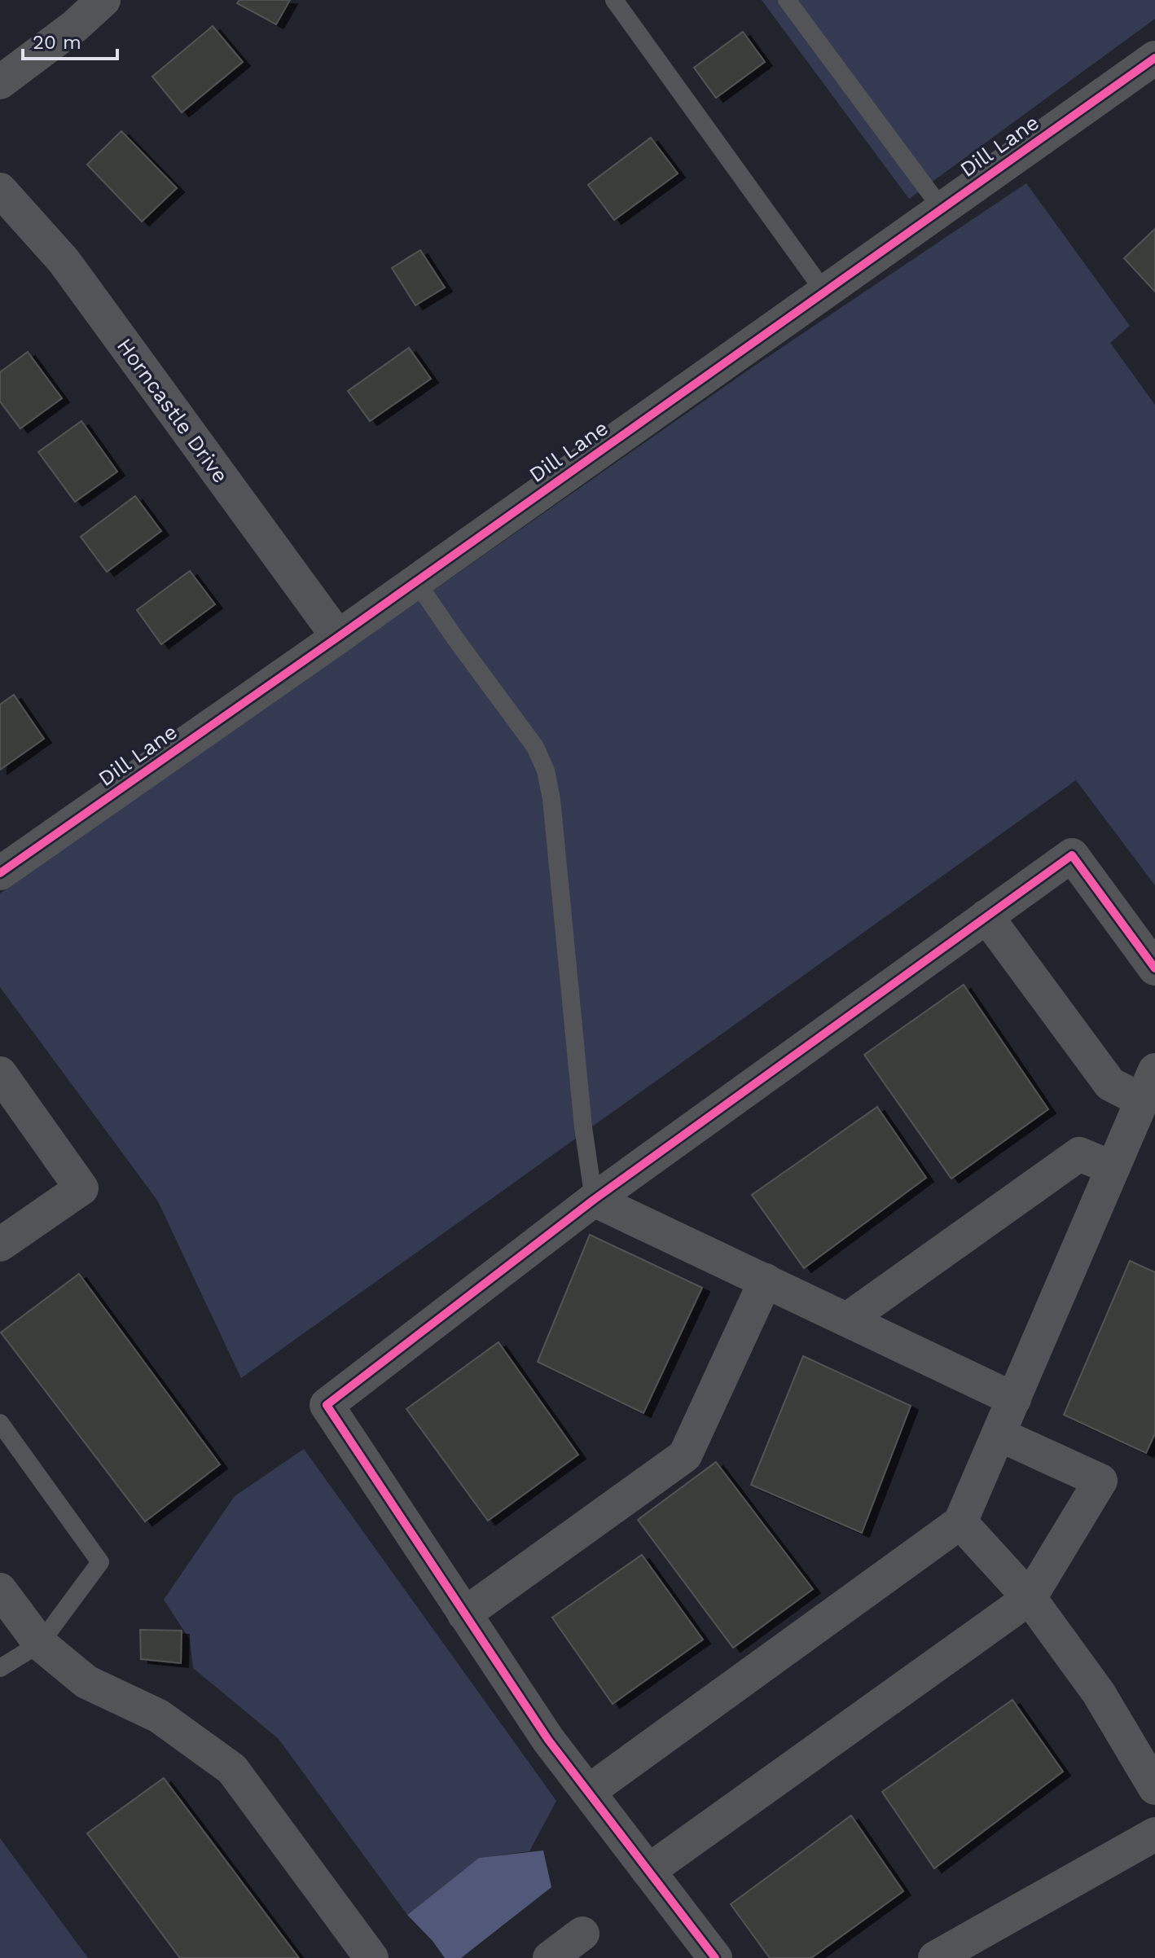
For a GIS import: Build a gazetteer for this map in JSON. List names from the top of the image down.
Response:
{
  "streets": {
    "street": ["Dill Lane", "Horncastle Drive"]
  },
  "crossings": [
    ["Dill Lane", "Horncastle Drive"]
  ],
  "scale_bar": "20 m"
}
